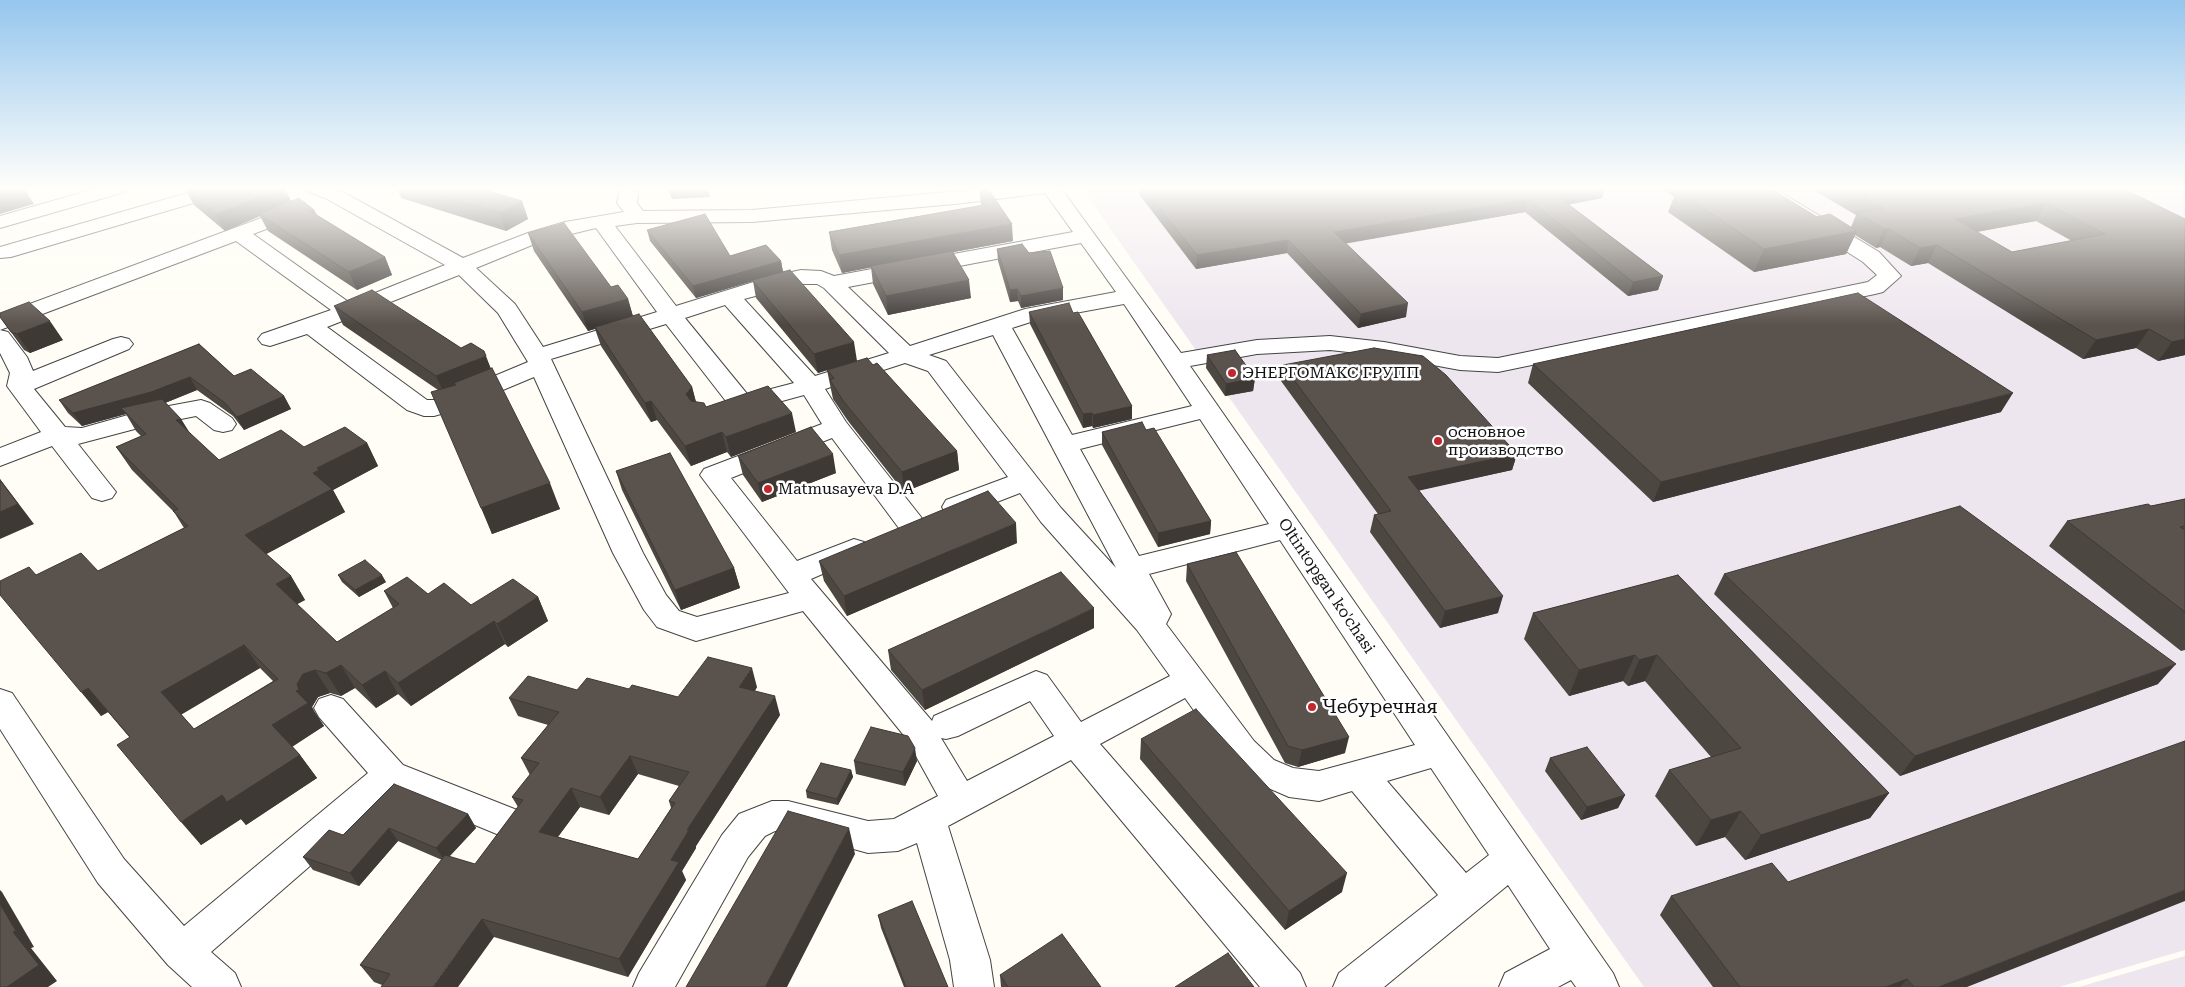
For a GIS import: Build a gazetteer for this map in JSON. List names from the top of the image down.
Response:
{
  "streets": {
    "street": ["Oltintopgan ko'chasi"]
  },
  "places": [
    "ЭНЕРГОМАКС ГРУПП",
    "основное производство",
    "Matmusayeva D.A",
    "Чебуречная"
  ]
}
